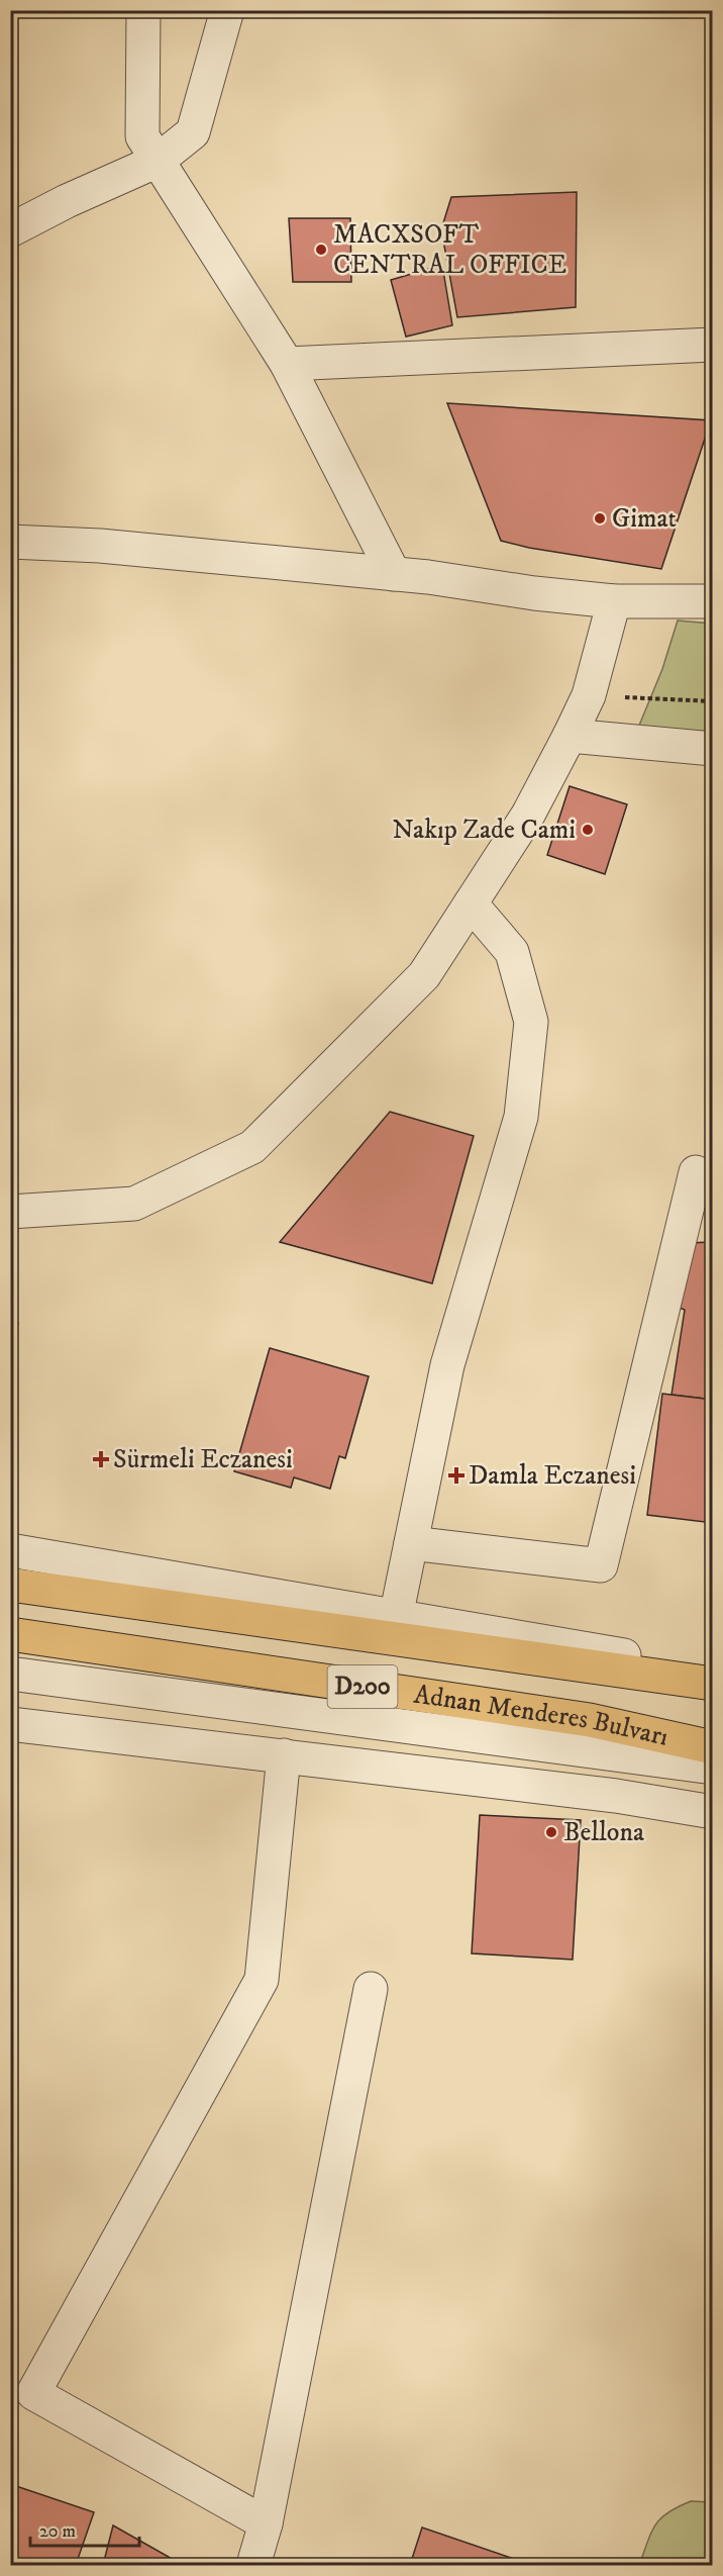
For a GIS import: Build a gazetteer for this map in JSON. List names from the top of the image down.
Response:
{
  "streets": {
    "highway": ["D200", "Adnan Menderes Bulvarı"]
  },
  "places": {
    "other": [
      "MACXSOFT CENTRAL OFFICE",
      "Gimat",
      "Nakıp Zade Cami",
      "Bellona"
    ],
    "health": ["Sürmeli Eczanesi", "Damla Eczanesi"]
  },
  "scale_bar": "20 m"
}
